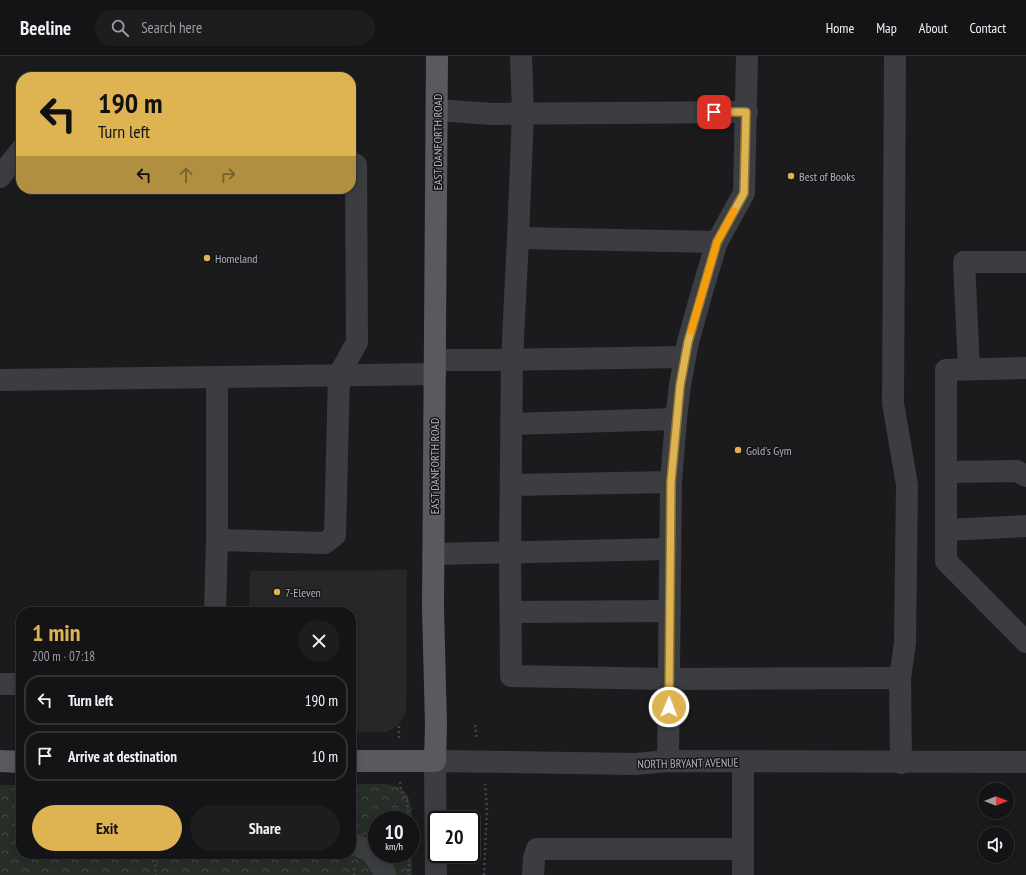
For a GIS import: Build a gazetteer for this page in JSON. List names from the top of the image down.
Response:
{
  "streets": {
    "main road": ["EAST DANFORTH ROAD", "NORTH BRYANT AVENUE"]
  },
  "crossings": [
    ["EAST DANFORTH ROAD", "NORTH BRYANT AVENUE"]
  ],
  "places": [
    "Best of Books",
    "Homeland",
    "Gold's Gym",
    "7-Eleven"
  ],
  "north": "right",
  "page": {
    "header": "Beeline",
    "search": "Search here",
    "nav": [
      "Home",
      "Map",
      "About",
      "Contact"
    ],
    "turn": ["190 m", "Turn left"],
    "heading": ["1 min", "200 m · 07:18"],
    "list": [
      {
        "name": "Turn left",
        "value": "190 m"
      },
      {
        "name": "Arrive at destination",
        "value": "10 m"
      }
    ],
    "buttons": ["Exit", "Share"],
    "speed": "10 km/h",
    "limit": "20"
  }
}
